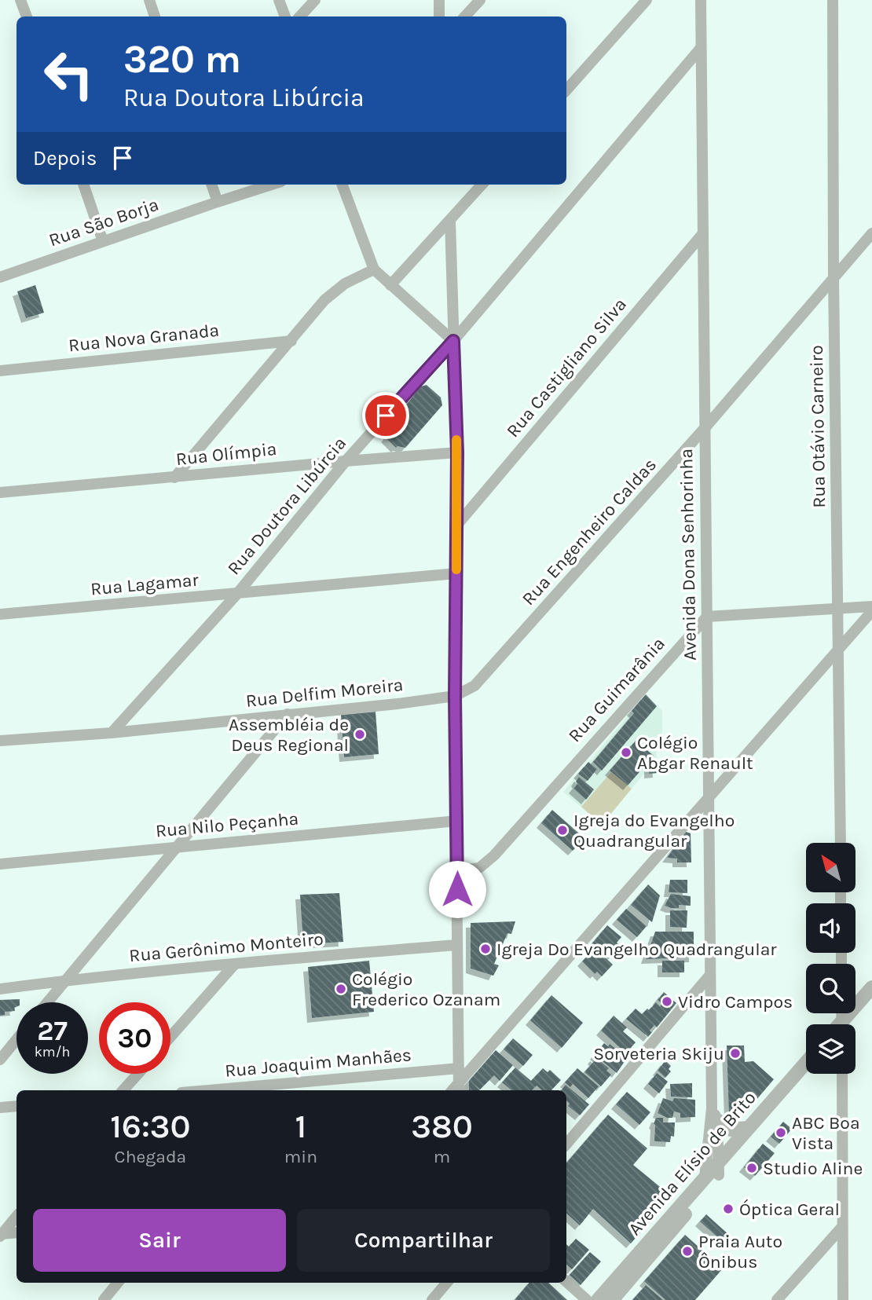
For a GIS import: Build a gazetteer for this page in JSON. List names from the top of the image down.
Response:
{
  "streets": {
    "street": [
      "Rua São Borja",
      "Rua Nova Granada",
      "Rua Castigliano Silva",
      "Rua Otávio Carneiro",
      "Rua Olímpia",
      "Rua Doutora Libúrcia",
      "Rua Engenheiro Caldas",
      "Avenida Dona Senhorinha",
      "Rua Lagamar",
      "Rua Guimarânia",
      "Rua Delfim Moreira",
      "Rua Nilo Peçanha",
      "Rua Gerônimo Monteiro",
      "Rua Joaquim Manhães",
      "Avenida Elísio de Brito"
    ]
  },
  "crossings": [
    ["Rua Castigliano Silva", "Avenida Dona Senhorinha"],
    ["Rua Otávio Carneiro", "Rua Engenheiro Caldas"],
    ["Rua Olímpia", "Rua Doutora Libúrcia"],
    ["Rua Doutora Libúrcia", "Avenida Dona Senhorinha"],
    ["Rua Doutora Libúrcia", "Rua Lagamar"],
    ["Rua Doutora Libúrcia", "Rua Delfim Moreira"],
    ["Rua Engenheiro Caldas", "Avenida Dona Senhorinha"],
    ["Rua Engenheiro Caldas", "Rua Delfim Moreira"],
    ["Avenida Dona Senhorinha", "Rua Guimarânia"],
    ["Avenida Dona Senhorinha", "Avenida Elísio de Brito"]
  ],
  "places": [
    "Assembléia de Deus Regional",
    "Colégio Abgar Renault",
    "Igreja do Evangelho Quadrangular",
    "Igreja Do Evangelho Quadrangular",
    "Colégio Frederico Ozanam",
    "Vidro Campos",
    "Sorveteria Skiju",
    "ABC Boa Vista",
    "Studio Aline",
    "Óptica Geral",
    "Praia Auto Ônibus"
  ],
  "north": "top left",
  "page": {
    "turn": ["320 m", "Rua Doutora Libúrcia"],
    "then": "Depois",
    "speed": "27 km/h",
    "limit": "30",
    "eta": [
      "16:30",
      "Chegada",
      "1",
      "min",
      "380",
      "m"
    ],
    "buttons": ["Sair", "Compartilhar"]
  }
}
